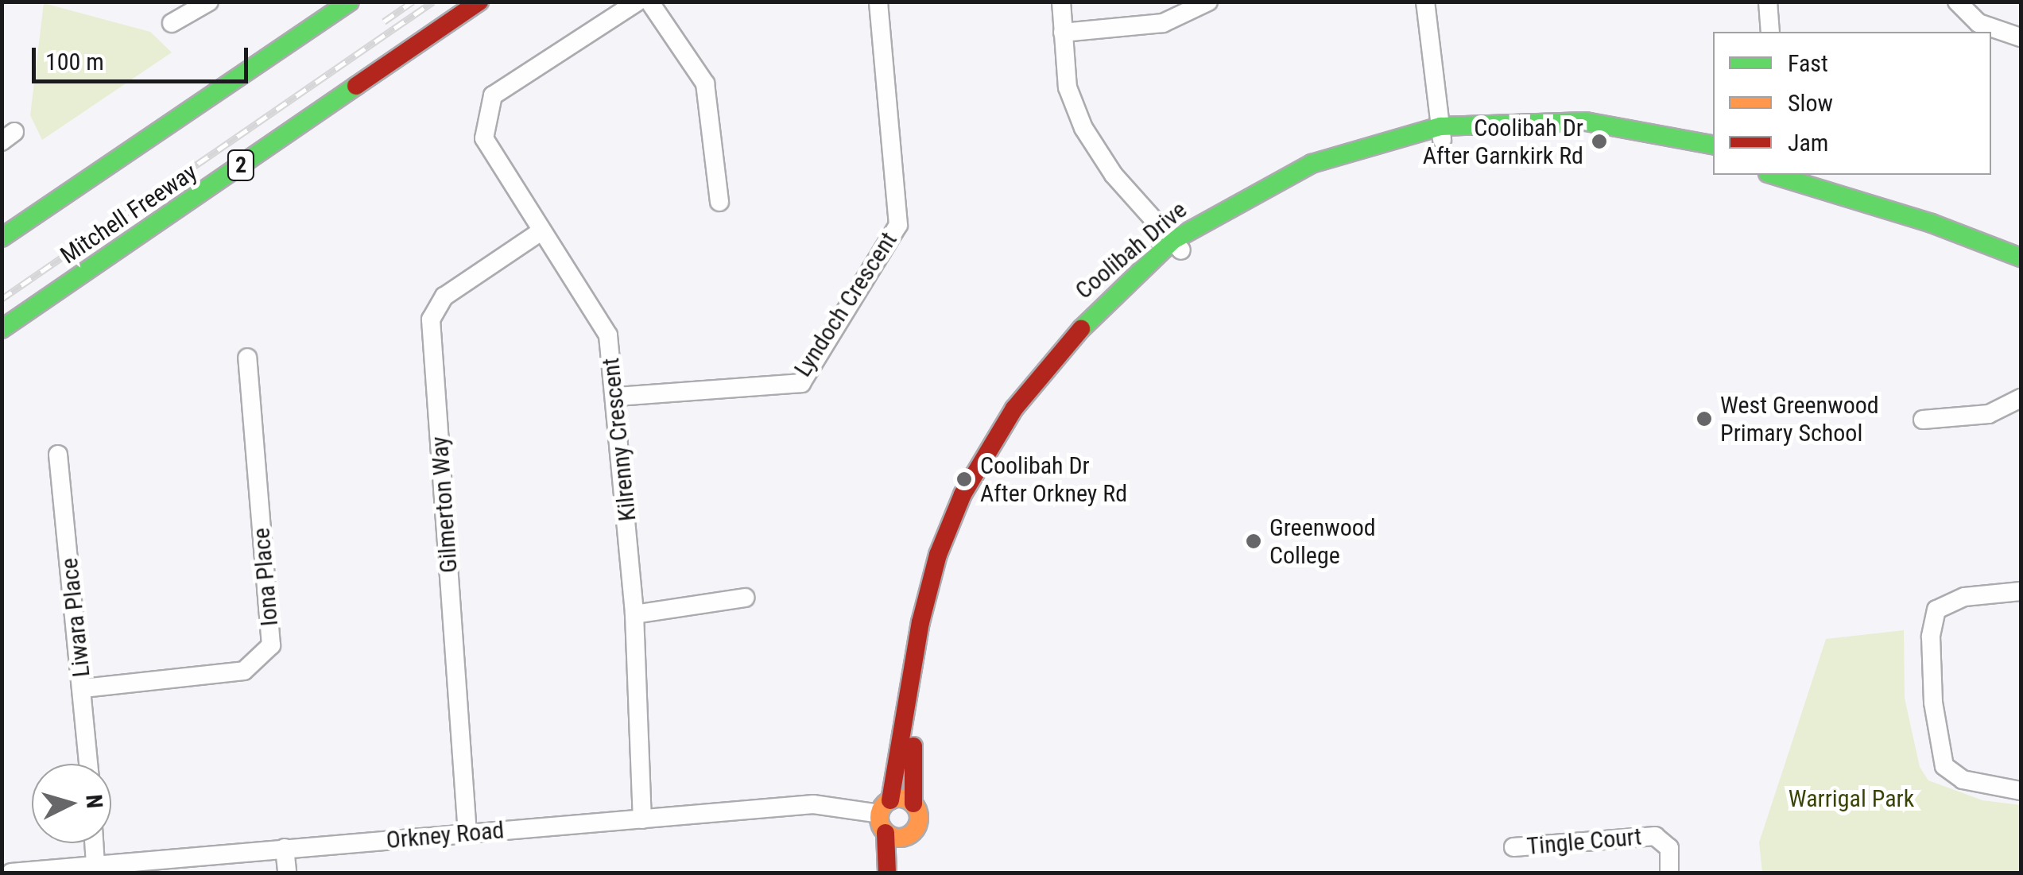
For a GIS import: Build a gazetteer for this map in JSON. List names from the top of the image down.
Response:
{
  "streets": {
    "main road": ["2", "Mitchell Freeway", "Coolibah Drive"],
    "street": [
      "Lyndoch Crescent",
      "Kilrenny Crescent",
      "Gilmerton Way",
      "Iona Place",
      "Liwara Place",
      "Orkney Road",
      "Tingle Court"
    ]
  },
  "crossings": [
    ["Coolibah Drive", "Orkney Road"],
    ["Lyndoch Crescent", "Kilrenny Crescent"],
    ["Kilrenny Crescent", "Gilmerton Way"],
    ["Kilrenny Crescent", "Orkney Road"],
    ["Gilmerton Way", "Orkney Road"],
    ["Iona Place", "Liwara Place"]
  ],
  "parks": ["Warrigal Park"],
  "places": [
    "Coolibah Dr After Garnkirk Rd",
    "West Greenwood Primary School",
    "Coolibah Dr After Orkney Rd",
    "Greenwood College"
  ],
  "legend": ["Fast", "Slow", "Jam"],
  "scale_bar": "100 m",
  "north": "right"
}
